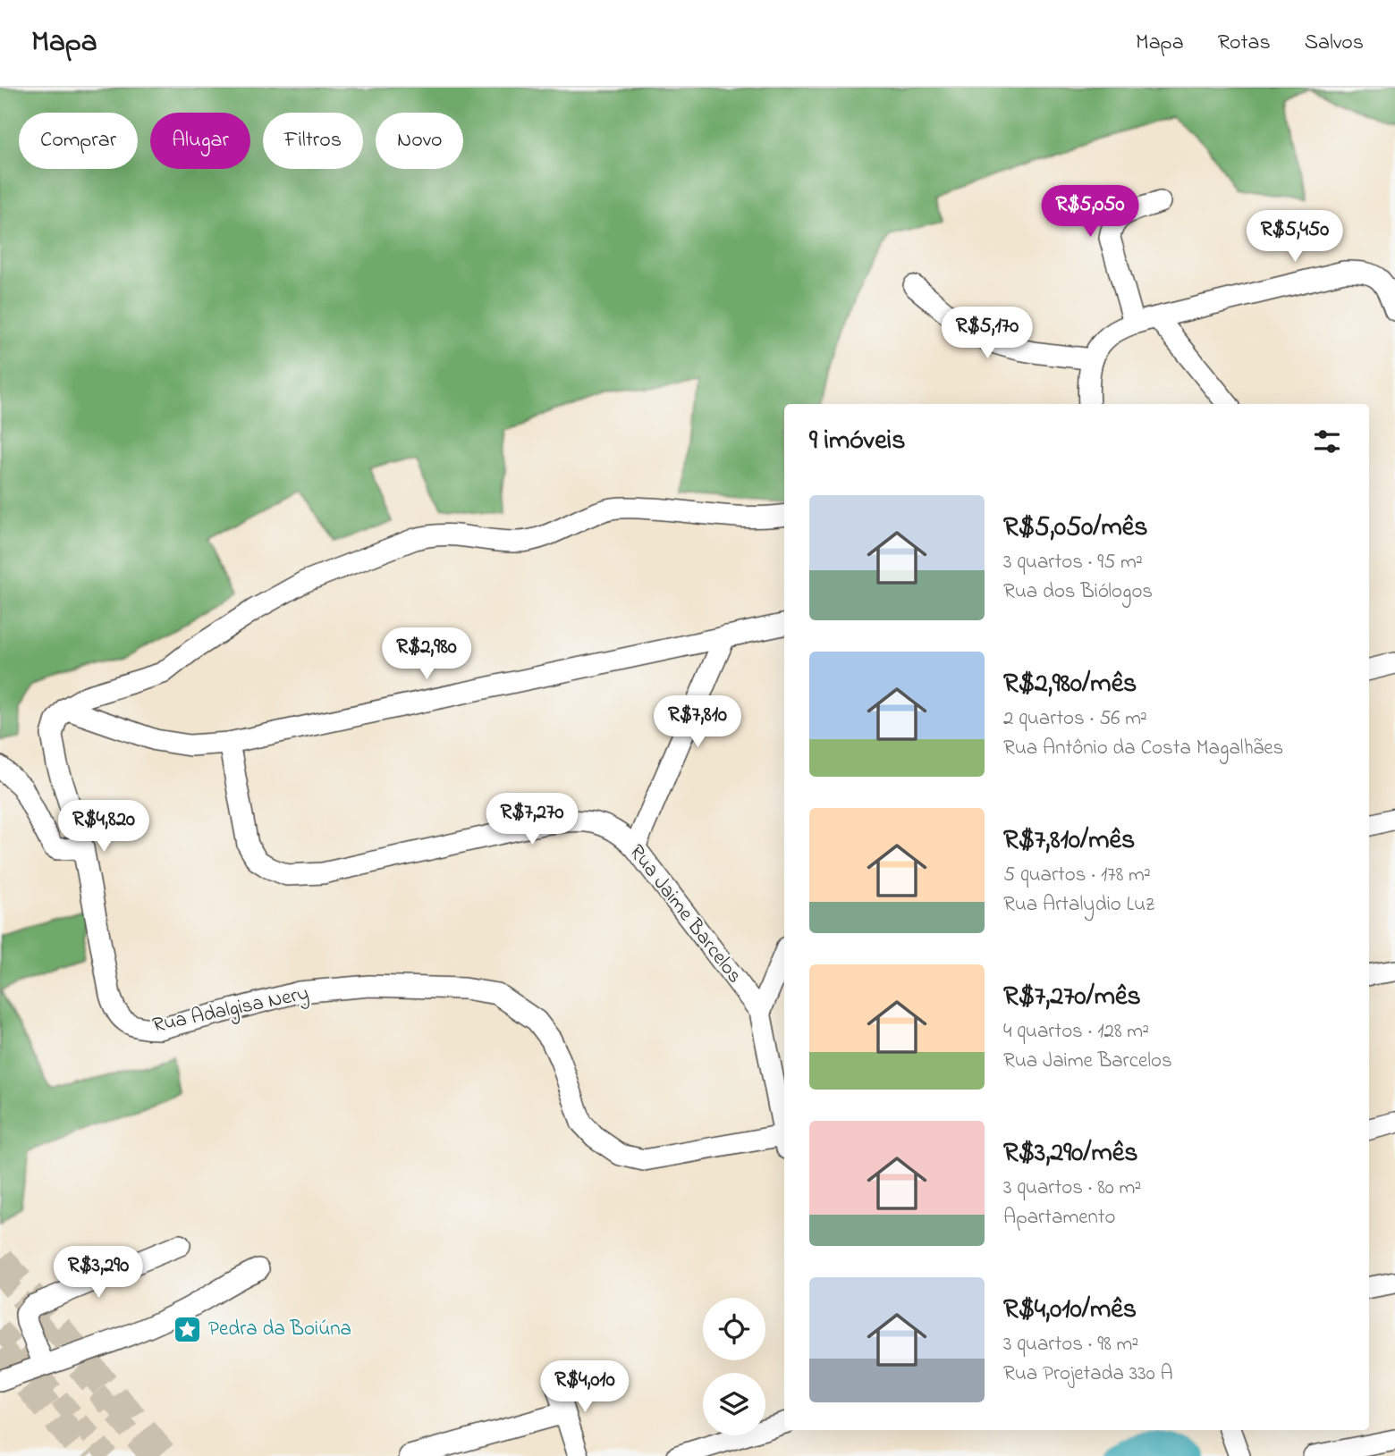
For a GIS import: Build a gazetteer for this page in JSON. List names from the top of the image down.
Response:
{
  "streets": {
    "street": ["Rua Jaime Barcelos", "Rua Adalgisa Nery"]
  },
  "places": {
    "place": ["Pedra da Boiúna"]
  },
  "page": {
    "header": "Mapa",
    "nav": ["Mapa", "Rotas", "Salvos"],
    "chip": [
      "Comprar",
      "Alugar",
      "Filtros",
      "Novo"
    ],
    "price": [
      "R$5,050",
      "R$5,450",
      "R$5,170",
      "R$2,980",
      "R$7,810",
      "R$7,270",
      "R$4,820",
      "R$3,290",
      "R$4,010"
    ],
    "heading": "9 imóveis",
    "list": [
      {
        "name": "R$5,050/mês",
        "note": "3 quartos · 95 m² · Rua dos Biólogos"
      },
      {
        "name": "R$2,980/mês",
        "note": "2 quartos · 56 m² · Rua Antônio da Costa Magalhães"
      },
      {
        "name": "R$7,810/mês",
        "note": "5 quartos · 178 m² · Rua Artalydio Luz"
      },
      {
        "name": "R$7,270/mês",
        "note": "4 quartos · 128 m² · Rua Jaime Barcelos"
      },
      {
        "name": "R$3,290/mês",
        "note": "3 quartos · 80 m² · Apartamento"
      },
      {
        "name": "R$4,010/mês",
        "note": "3 quartos · 98 m² · Rua Projetada 330 A"
      }
    ]
  }
}
